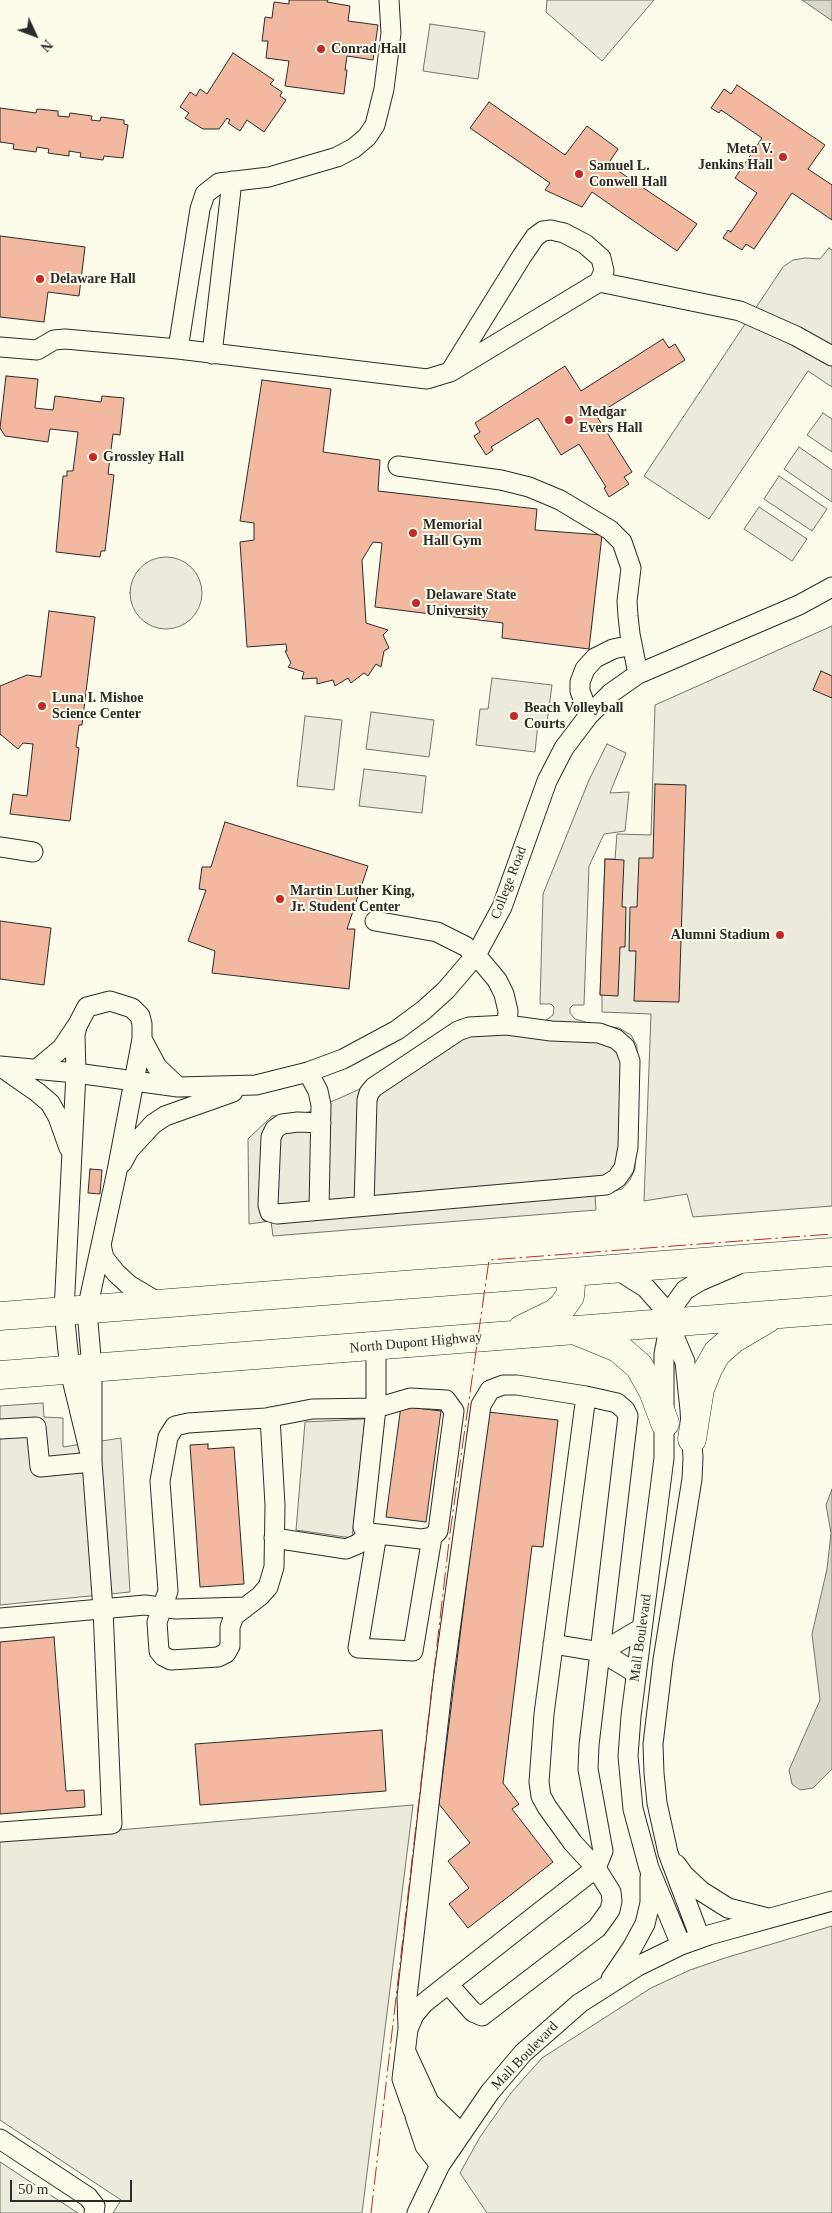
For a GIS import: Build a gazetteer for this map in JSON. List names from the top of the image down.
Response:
{
  "streets": {
    "highway": ["North Dupont Highway"],
    "street": ["College Road", "Mall Boulevard"]
  },
  "crossings": [
    ["North Dupont Highway", "Mall Boulevard"]
  ],
  "places": [
    "Conrad Hall",
    "Meta V. Jenkins Hall",
    "Samuel L. Conwell Hall",
    "Delaware Hall",
    "Medgar Evers Hall",
    "Grossley Hall",
    "Memorial Hall Gym",
    "Delaware State University",
    "Luna I. Mishoe Science Center",
    "Beach Volleyball Courts",
    "Martin Luther King, Jr. Student Center",
    "Alumni Stadium"
  ],
  "scale_bar": "50 m",
  "north": "bottom right"
}
